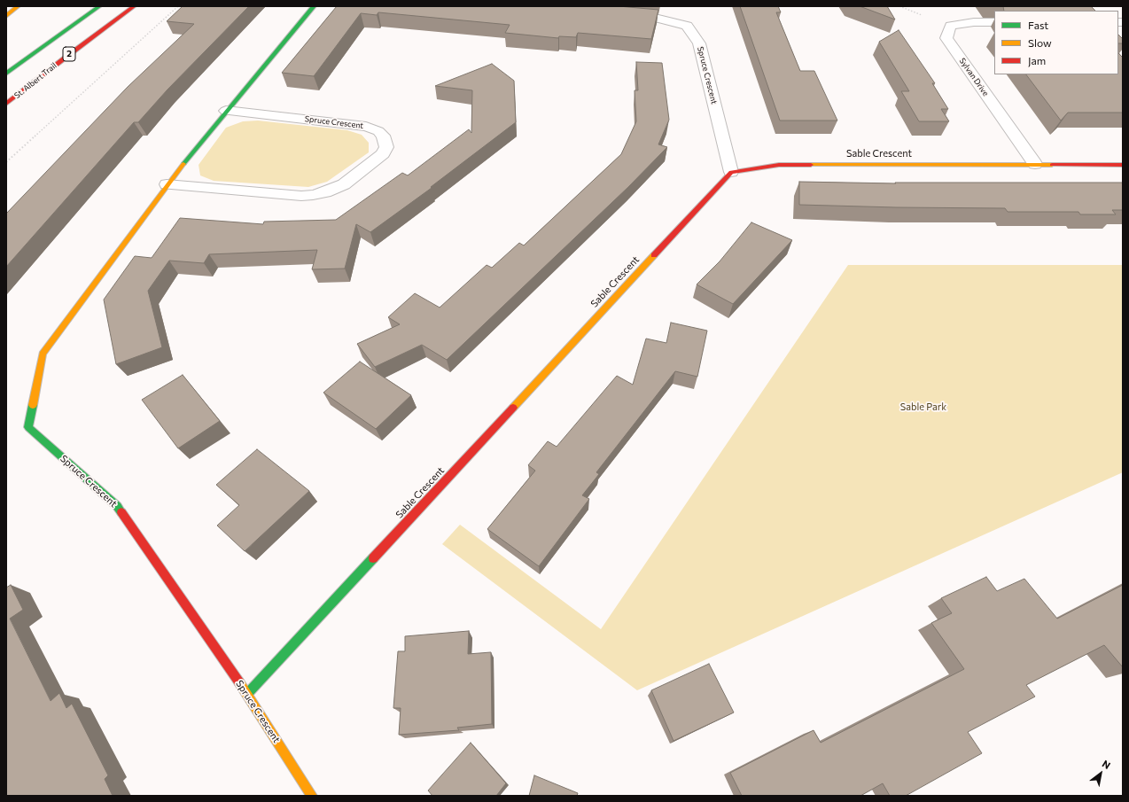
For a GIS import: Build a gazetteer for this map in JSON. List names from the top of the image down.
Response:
{
  "streets": {
    "street": [
      "2",
      "Spruce Crescent",
      "Sylvan Drive",
      "St. Albert Trail",
      "Sable Crescent"
    ]
  },
  "crossings": [
    ["Spruce Crescent", "Sable Crescent"],
    ["Sylvan Drive", "Sable Crescent"]
  ],
  "parks": ["Sable Park"],
  "legend": ["Fast", "Slow", "Jam"],
  "north": "top right"
}
